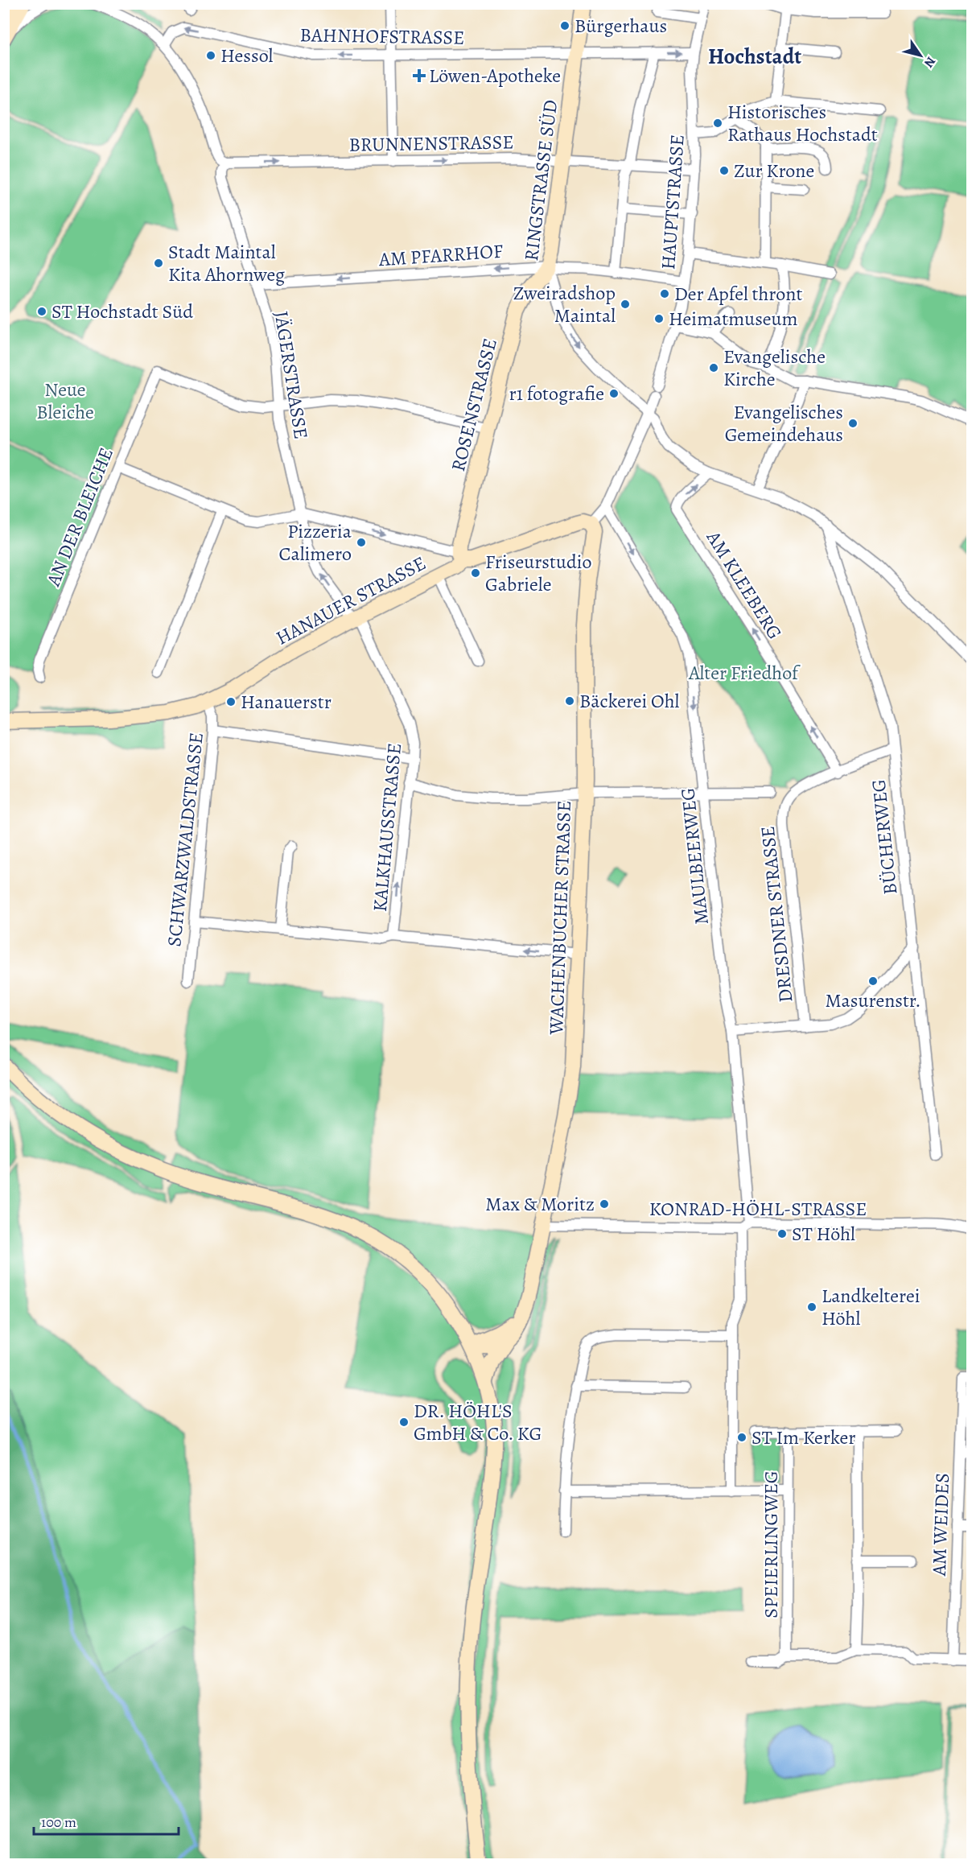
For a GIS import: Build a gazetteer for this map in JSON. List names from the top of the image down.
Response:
{
  "streets": {
    "street": [
      "BAHNHOFSTRASSE",
      "BRUNNENSTRASSE",
      "RINGSTRASSE SÜD",
      "HAUPTSTRASSE",
      "AM PFARRHOF",
      "JÄGERSTRASSE",
      "ROSENSTRASSE",
      "AN DER BLEICHE",
      "AM KLEEBERG",
      "HANAUER STRASSE",
      "KALKHAUSSTRASSE",
      "BÜCHERWEG",
      "SCHWARZWALDSTRASSE",
      "MAULBEERWEG",
      "DRESDNER STRASSE",
      "WACHENBUCHER STRASSE",
      "KONRAD-HÖHL-STRASSE",
      "AM WEIDES",
      "SPEIERLINGWEG"
    ]
  },
  "crossings": [
    ["BAHNHOFSTRASSE", "RINGSTRASSE SÜD"],
    ["BAHNHOFSTRASSE", "HAUPTSTRASSE"],
    ["BRUNNENSTRASSE", "RINGSTRASSE SÜD"],
    ["BRUNNENSTRASSE", "HAUPTSTRASSE"],
    ["BRUNNENSTRASSE", "JÄGERSTRASSE"],
    ["RINGSTRASSE SÜD", "HAUPTSTRASSE"],
    ["RINGSTRASSE SÜD", "AM PFARRHOF"],
    ["RINGSTRASSE SÜD", "ROSENSTRASSE"],
    ["HAUPTSTRASSE", "AM PFARRHOF"],
    ["AM PFARRHOF", "JÄGERSTRASSE"],
    ["AM PFARRHOF", "ROSENSTRASSE"],
    ["JÄGERSTRASSE", "AN DER BLEICHE"],
    ["JÄGERSTRASSE", "KALKHAUSSTRASSE"],
    ["ROSENSTRASSE", "HANAUER STRASSE"],
    ["AM KLEEBERG", "DRESDNER STRASSE"],
    ["HANAUER STRASSE", "KALKHAUSSTRASSE"],
    ["HANAUER STRASSE", "SCHWARZWALDSTRASSE"],
    ["HANAUER STRASSE", "WACHENBUCHER STRASSE"],
    ["BÜCHERWEG", "DRESDNER STRASSE"],
    ["MAULBEERWEG", "KONRAD-HÖHL-STRASSE"],
    ["WACHENBUCHER STRASSE", "KONRAD-HÖHL-STRASSE"]
  ],
  "one_way": [
    "BRUNNENSTRASSE",
    "RINGSTRASSE SÜD",
    "AM PFARRHOF",
    "AM KLEEBERG",
    "KALKHAUSSTRASSE"
  ],
  "districts": ["Hochstadt"],
  "parks": ["Neue Bleiche", "Alter Friedhof"],
  "places": {
    "other": [
      "Bürgerhaus",
      "Hessol",
      "Historisches Rathaus Hochstadt",
      "Zur Krone",
      "Stadt Maintal Kita Ahornweg",
      "Der Apfel thront",
      "Zweiradshop Maintal",
      "ST Hochstadt Süd",
      "Heimatmuseum",
      "Evangelische Kirche",
      "r1 fotografie",
      "Evangelisches Gemeindehaus",
      "Pizzeria Calimero",
      "Friseurstudio Gabriele",
      "Bäckerei Ohl",
      "Hanauerstr",
      "Masurenstr.",
      "Max & Moritz",
      "ST Höhl",
      "Landkelterei Höhl",
      "DR. HÖHL'S GmbH & Co. KG",
      "ST Im Kerker"
    ],
    "health": ["Löwen-Apotheke"]
  },
  "scale_bar": "100 m",
  "north": "bottom right"
}
